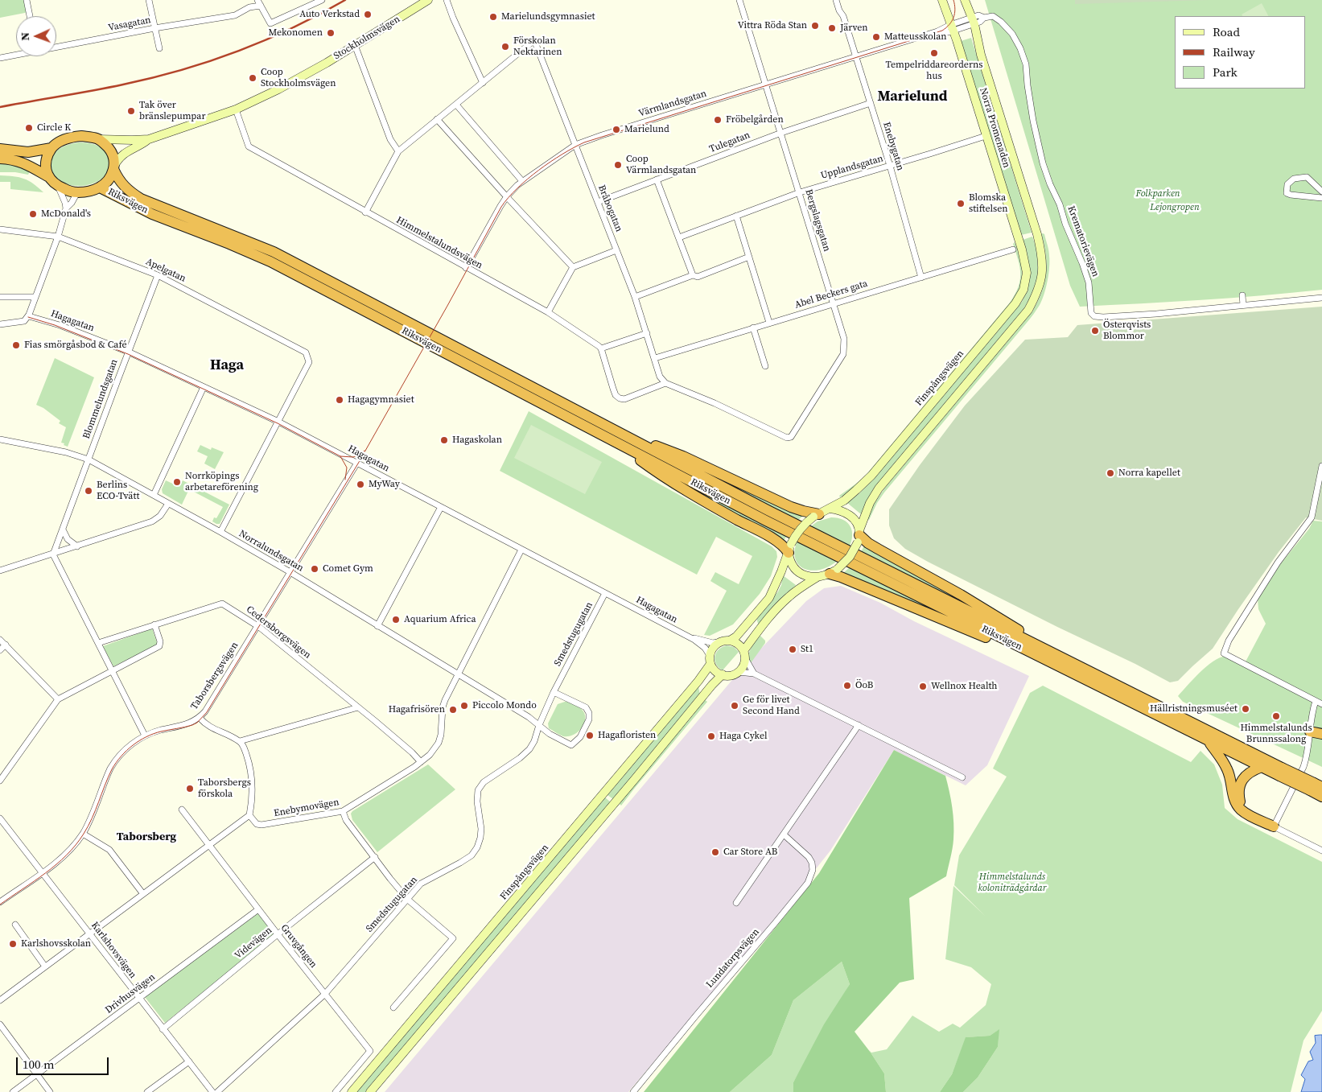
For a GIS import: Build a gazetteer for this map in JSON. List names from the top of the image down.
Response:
{
  "streets": {
    "highway": ["Riksvägen"],
    "main road": ["Stockholmsvägen", "Norra Promenaden", "Finspångsvägen"],
    "street": [
      "Vasagatan",
      "Värmlandsgatan",
      "Tulegatan",
      "Enebygatan",
      "Upplandsgatan",
      "Bråbogatan",
      "Bergslagsgatan",
      "Krematorievägen",
      "Himmelstalundsvägen",
      "Apelgatan",
      "Abel Beckers gata",
      "Hagagatan",
      "Blommelundsgatan",
      "Norralundsgatan",
      "Cedersborgsvägen",
      "Smedstugugatan",
      "Taborsbergsvägen",
      "Enebymovägen",
      "Videvägen",
      "Gruvgången",
      "Karlshovsvägen",
      "Lundatorpsvägen",
      "Drivhusvägen"
    ]
  },
  "crossings": [
    ["Stockholmsvägen", "Riksvägen"],
    ["Stockholmsvägen", "Himmelstalundsvägen"],
    ["Värmlandsgatan", "Norra Promenaden"],
    ["Värmlandsgatan", "Enebygatan"],
    ["Värmlandsgatan", "Bråbogatan"],
    ["Värmlandsgatan", "Bergslagsgatan"],
    ["Värmlandsgatan", "Krematorievägen"],
    ["Värmlandsgatan", "Himmelstalundsvägen"],
    ["Norra Promenaden", "Upplandsgatan"],
    ["Norra Promenaden", "Krematorievägen"],
    ["Norra Promenaden", "Finspångsvägen"],
    ["Tulegatan", "Enebygatan"],
    ["Tulegatan", "Bråbogatan"],
    ["Tulegatan", "Bergslagsgatan"],
    ["Enebygatan", "Upplandsgatan"],
    ["Enebygatan", "Abel Beckers gata"],
    ["Upplandsgatan", "Bergslagsgatan"],
    ["Bråbogatan", "Bergslagsgatan"],
    ["Bråbogatan", "Abel Beckers gata"],
    ["Bergslagsgatan", "Abel Beckers gata"],
    ["Apelgatan", "Hagagatan"],
    ["Apelgatan", "Blommelundsgatan"],
    ["Hagagatan", "Finspångsvägen"],
    ["Hagagatan", "Blommelundsgatan"],
    ["Hagagatan", "Smedstugugatan"],
    ["Hagagatan", "Taborsbergsvägen"],
    ["Hagagatan", "Enebymovägen"],
    ["Blommelundsgatan", "Norralundsgatan"],
    ["Norralundsgatan", "Smedstugugatan"],
    ["Norralundsgatan", "Taborsbergsvägen"],
    ["Norralundsgatan", "Enebymovägen"],
    ["Cedersborgsvägen", "Taborsbergsvägen"],
    ["Cedersborgsvägen", "Enebymovägen"],
    ["Smedstugugatan", "Gruvgången"],
    ["Taborsbergsvägen", "Karlshovsvägen"],
    ["Videvägen", "Gruvgången"],
    ["Videvägen", "Karlshovsvägen"],
    ["Gruvgången", "Drivhusvägen"],
    ["Karlshovsvägen", "Drivhusvägen"]
  ],
  "districts": ["Marielund", "Haga", "Taborsberg"],
  "parks": ["Folkparken", "Lejongropen", "Himmelstalunds koloniträdgårdar"],
  "places": [
    "Auto Verkstad",
    "Marielundsgymnasiet",
    "Vittra Röda Stan",
    "Järven",
    "Mekonomen",
    "Matteusskolan",
    "Förskolan Nektarinen",
    "Tempelriddareorderns hus",
    "Coop Stockholmsvägen",
    "Tak över bränslepumpar",
    "Fröbelgården",
    "Circle K",
    "Marielund",
    "Coop Värmlandsgatan",
    "Blomska stiftelsen",
    "McDonald's",
    "Österqvists Blommor",
    "Fias smörgåsbod & Café",
    "Hagagymnasiet",
    "Hagaskolan",
    "Norra kapellet",
    "Norrköpings arbetareförening",
    "MyWay",
    "Berlins ECO-Tvätt",
    "Comet Gym",
    "Aquarium Africa",
    "St1",
    "ÖoB",
    "Wellnox Health",
    "Piccolo Mondo",
    "Ge för livet Second Hand",
    "Hällristningsmuséet",
    "Hagafrisören",
    "Himmelstalunds Brunnssalong",
    "Hagafloristen",
    "Haga Cykel",
    "Taborsbergs förskola",
    "Car Store AB",
    "Karlshovsskolan"
  ],
  "legend": ["Road", "Railway", "Park"],
  "scale_bar": "100 m",
  "north": "left"
}
